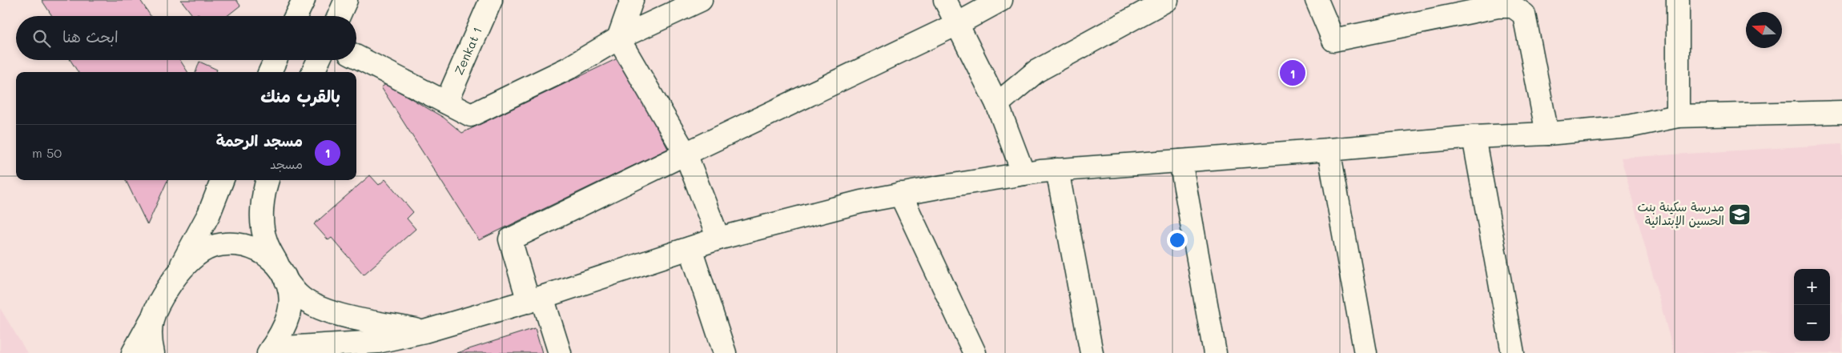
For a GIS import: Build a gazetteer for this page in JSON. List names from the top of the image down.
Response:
{
  "streets": {
    "street": ["Zenkat 1"]
  },
  "places": {
    "school or university": ["مدرسة سكينة بنت الحسين الإبتدائية"]
  },
  "north": "left",
  "page": {
    "search": "ابحث هنا",
    "pins": "1",
    "heading": "بالقرب منك",
    "list": [
      {
        "mark": "1",
        "name": "مسجد الرحمة",
        "note": "مسجد",
        "value": "50 m"
      }
    ],
    "map_buttons": ["+", "−"]
  }
}
